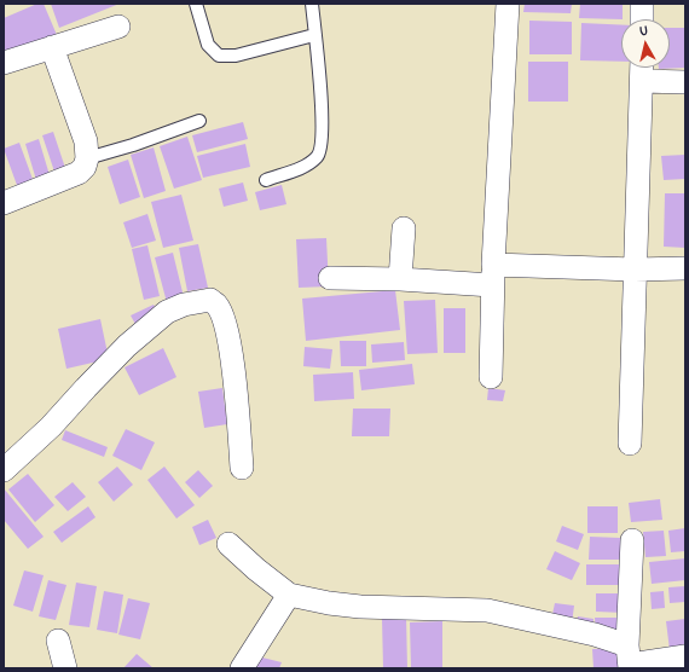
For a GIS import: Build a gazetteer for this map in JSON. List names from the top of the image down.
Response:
{
  "north": "top"
}
